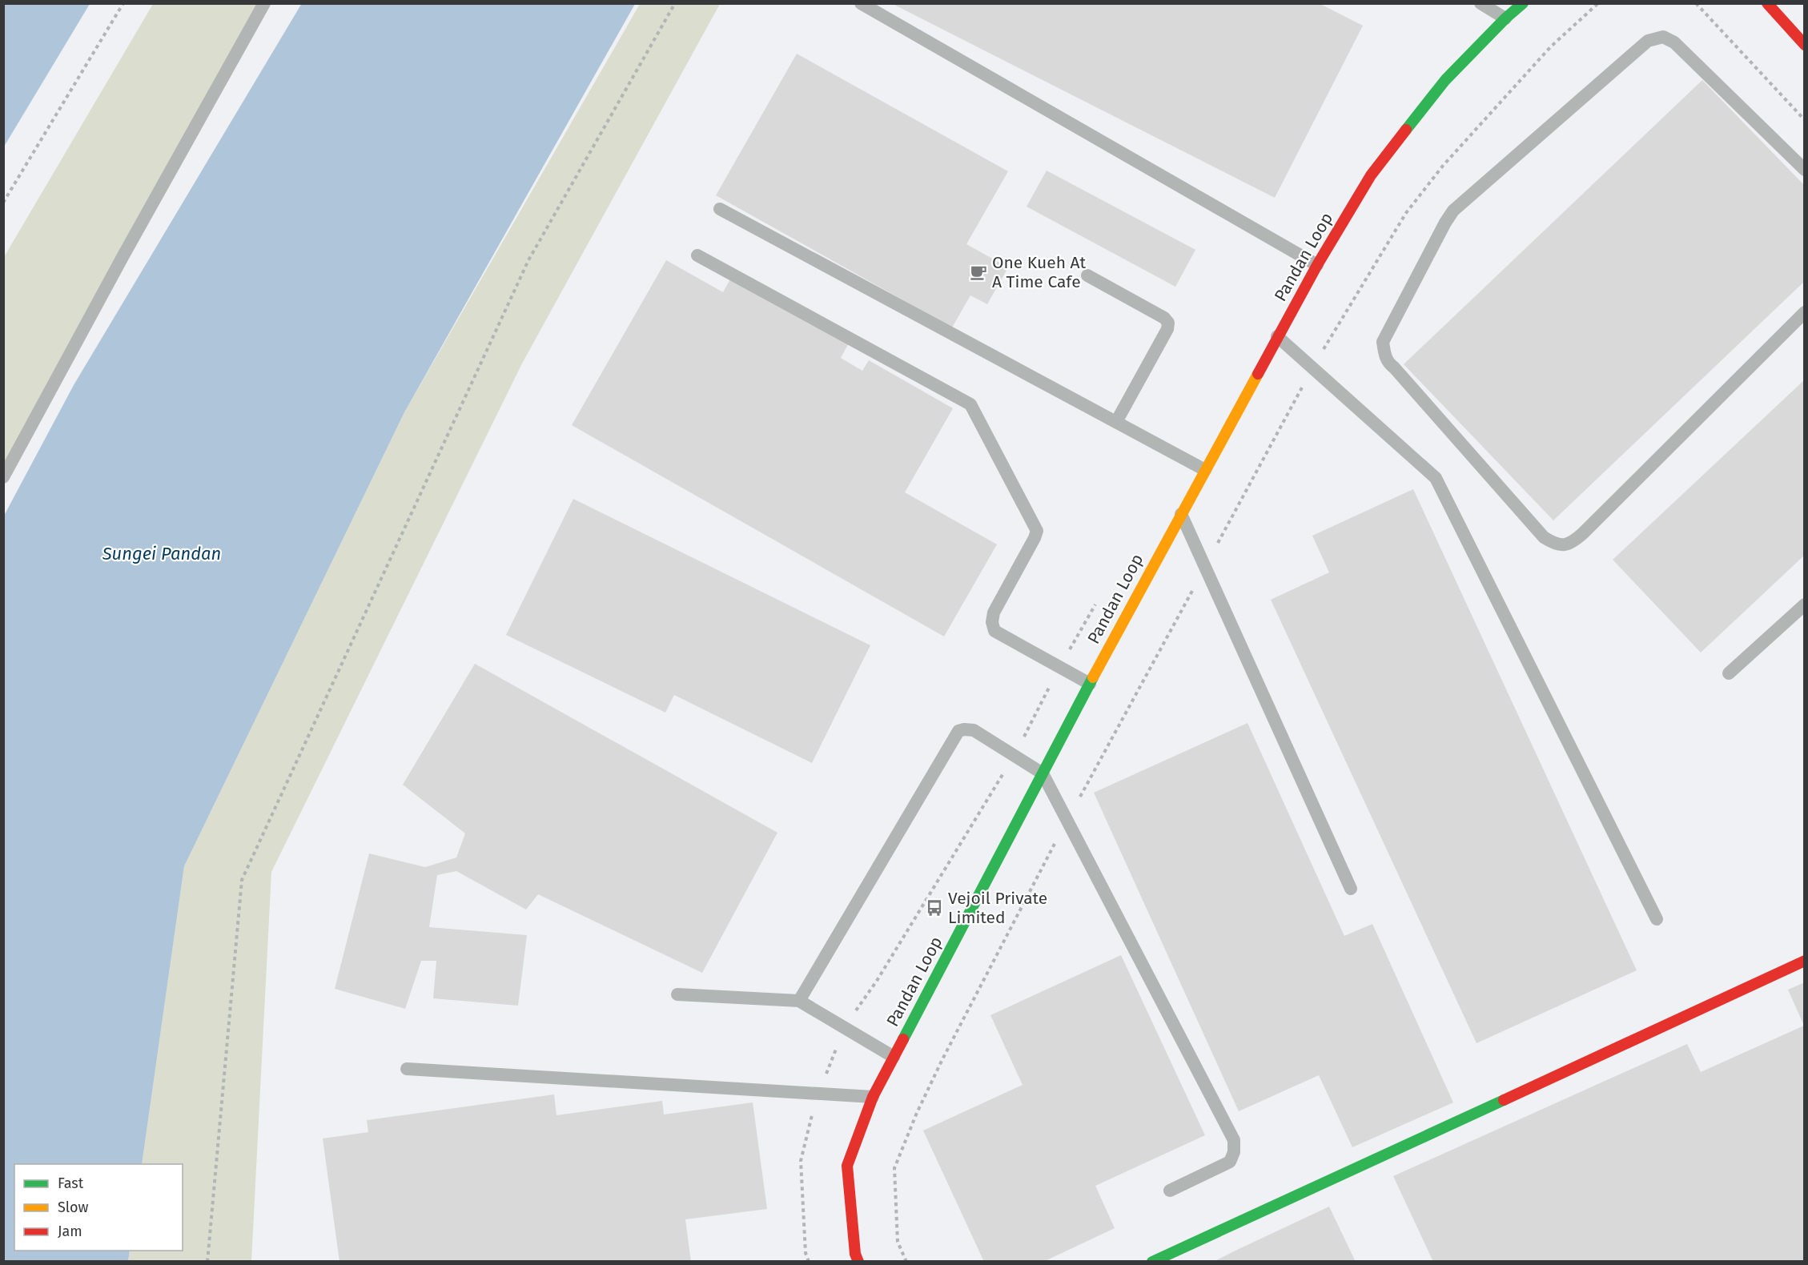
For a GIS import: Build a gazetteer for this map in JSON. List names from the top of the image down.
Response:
{
  "streets": {
    "street": ["Pandan Loop"]
  },
  "water": ["Sungei Pandan"],
  "places": {
    "cafe": ["One Kueh At A Time Cafe"],
    "bus stop": ["Vejoil Private Limited"]
  },
  "legend": ["Fast", "Slow", "Jam"]
}
